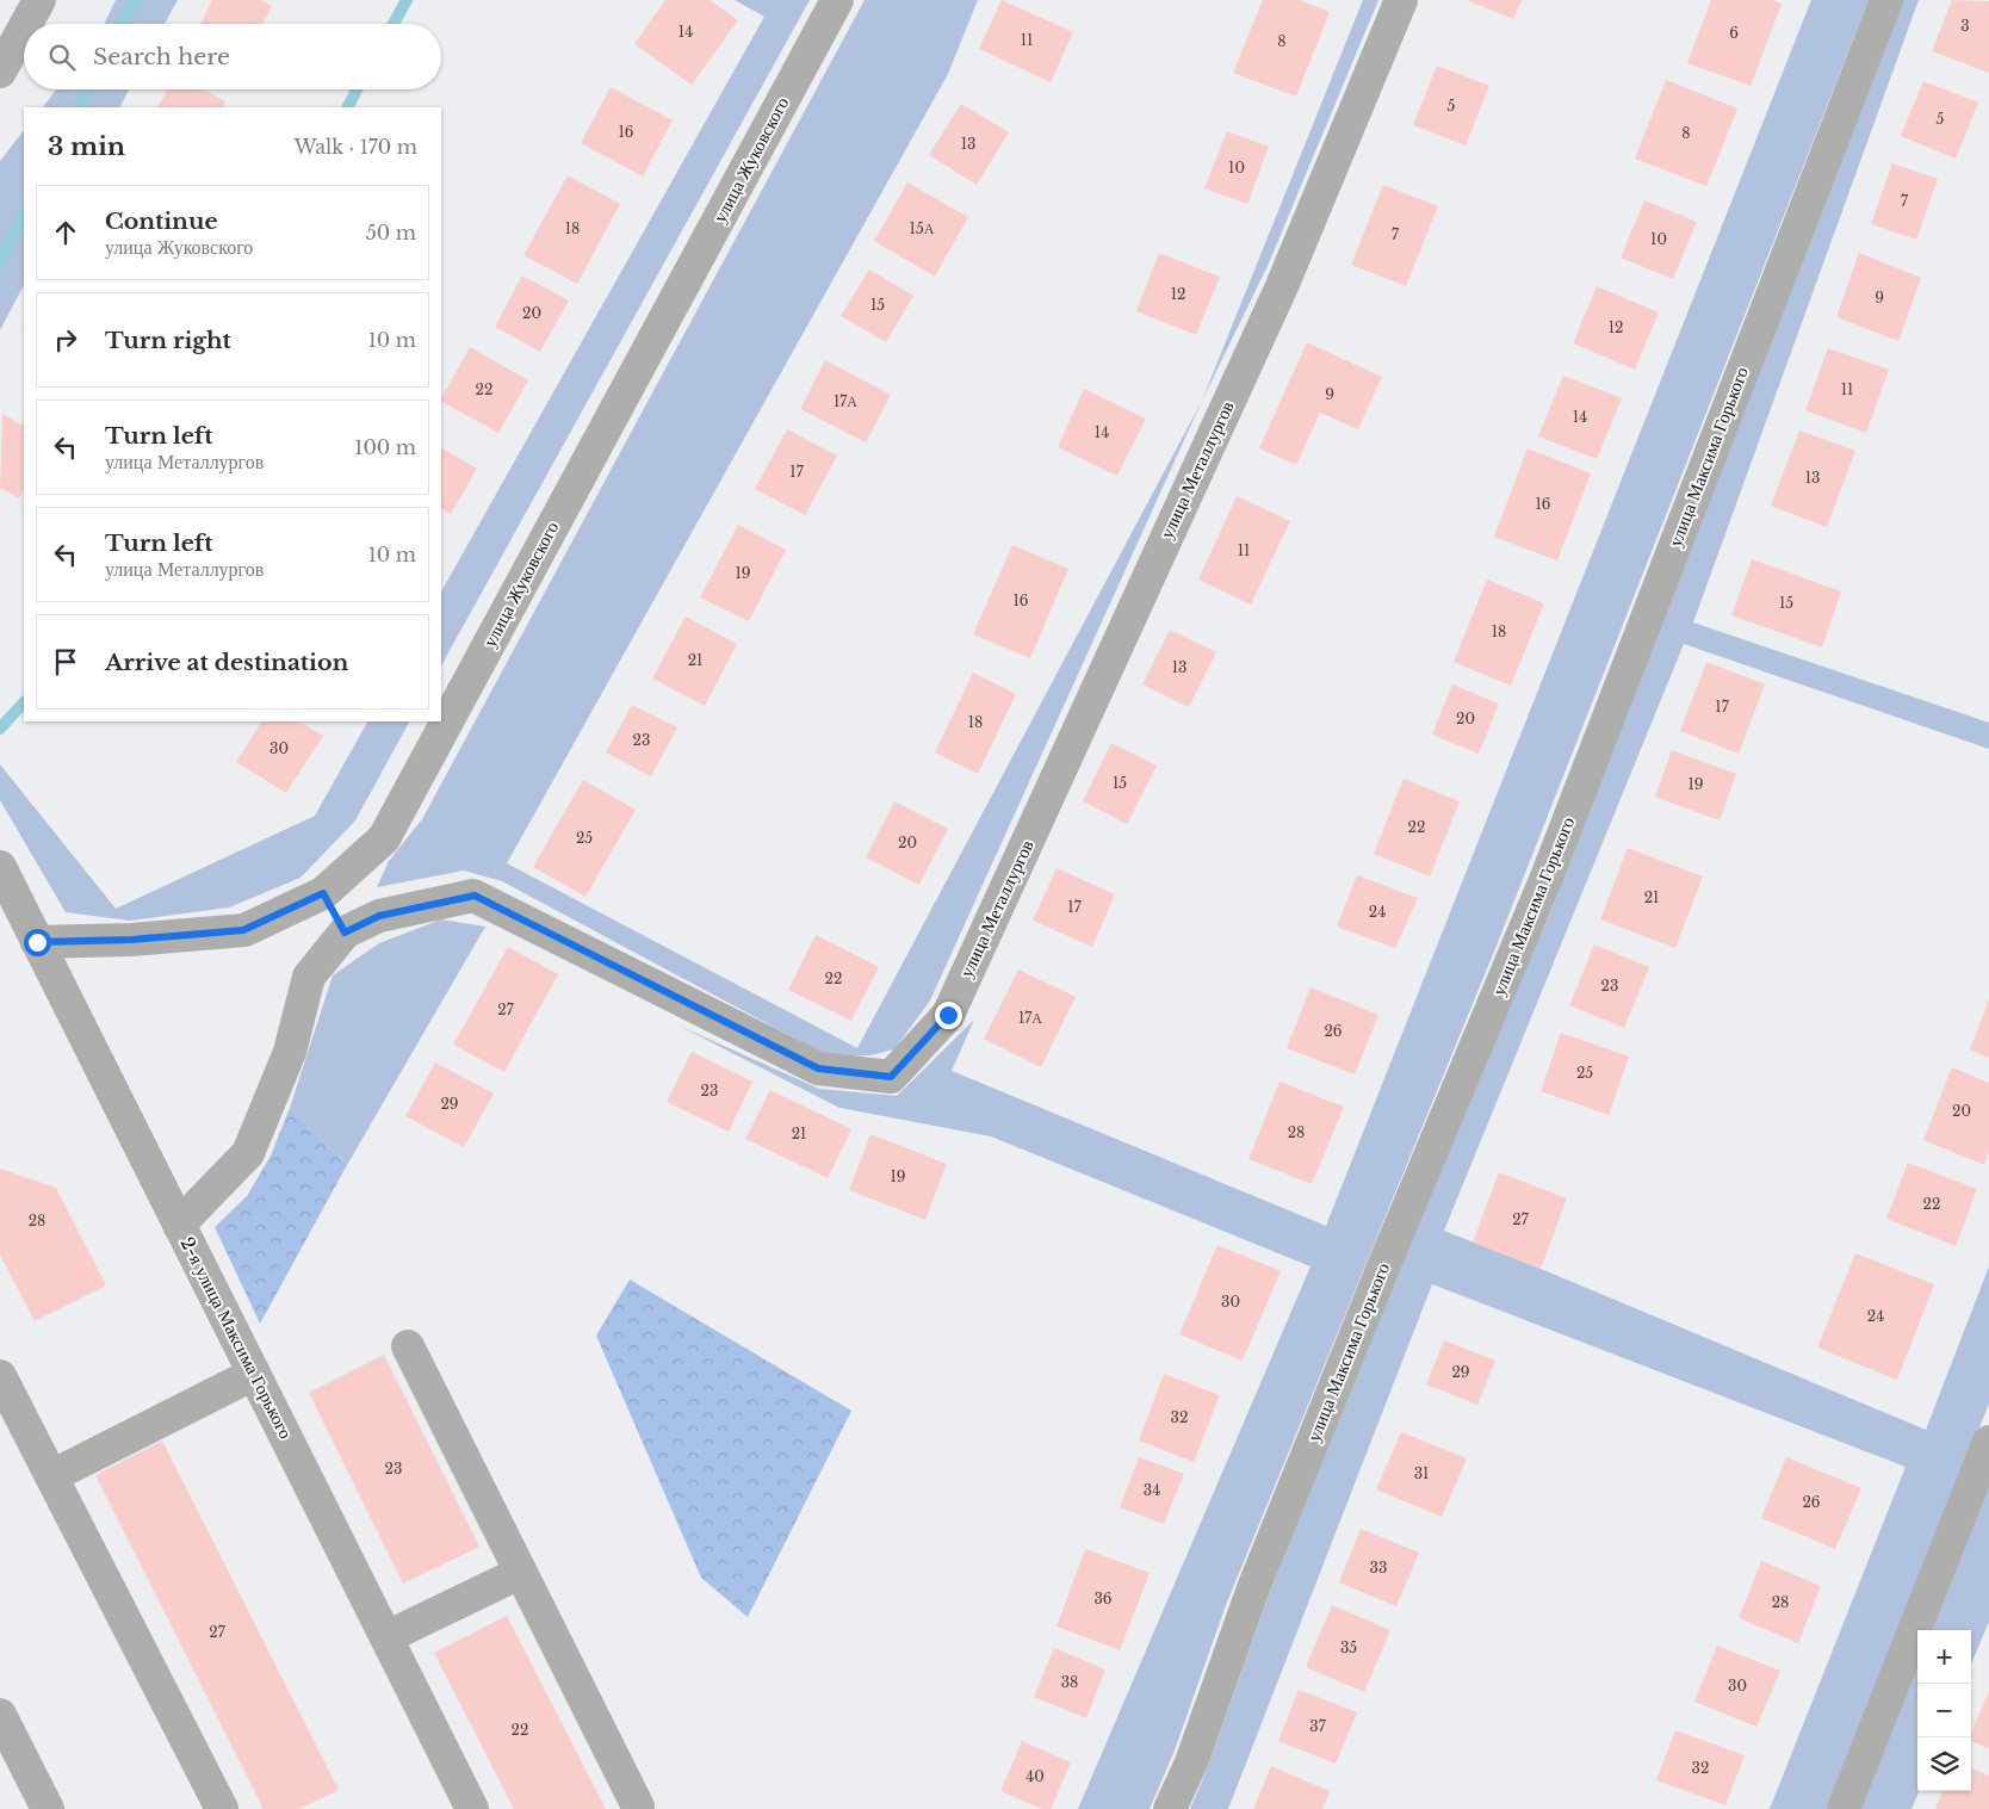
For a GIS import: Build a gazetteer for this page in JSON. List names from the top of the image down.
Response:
{
  "streets": {
    "street": [
      "улица Жуковского",
      "улица Максима Горького",
      "улица Металлургов",
      "2-я улица Максима Горького"
    ]
  },
  "crossings": [
    ["улица Жуковского", "2-я улица Максима Горького"],
    ["улица Металлургов", "2-я улица Максима Горького"]
  ],
  "house_numbers": [
    "3",
    "14",
    "6",
    "11",
    "8",
    "5",
    "5",
    "16",
    "8",
    "13",
    "10",
    "7",
    "18",
    "15А",
    "7",
    "10",
    "12",
    "9",
    "15",
    "20",
    "12",
    "22",
    "11",
    "9",
    "17А",
    "14",
    "14",
    "17",
    "13",
    "16",
    "11",
    "19",
    "16",
    "15",
    "18",
    "21",
    "13",
    "17",
    "20",
    "18",
    "23",
    "30",
    "15",
    "19",
    "22",
    "25",
    "20",
    "21",
    "17",
    "24",
    "22",
    "23",
    "27",
    "17А",
    "26",
    "25",
    "23",
    "29",
    "20",
    "28",
    "21",
    "19",
    "22",
    "27",
    "28",
    "30",
    "24",
    "29",
    "32",
    "23",
    "31",
    "34",
    "26",
    "33",
    "36",
    "28",
    "27",
    "35",
    "38",
    "30",
    "37",
    "22",
    "32",
    "40"
  ],
  "page": {
    "search": "Search here",
    "heading": ["3 min", "Walk · 170 m"],
    "list": [
      ["Continue", "улица Жуковского", "50 m"],
      ["Turn right", "10 m"],
      ["Turn left", "улица Металлургов", "100 m"],
      ["Turn left", "улица Металлургов", "10 m"],
      "Arrive at destination"
    ],
    "map_buttons": ["+", "−"]
  }
}
